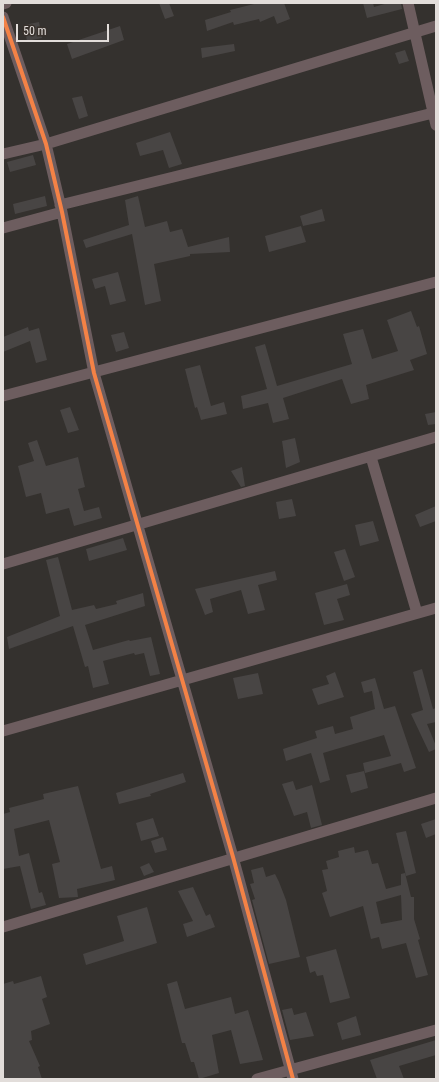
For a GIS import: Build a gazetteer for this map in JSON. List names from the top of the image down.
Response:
{
  "scale_bar": "50 m"
}
